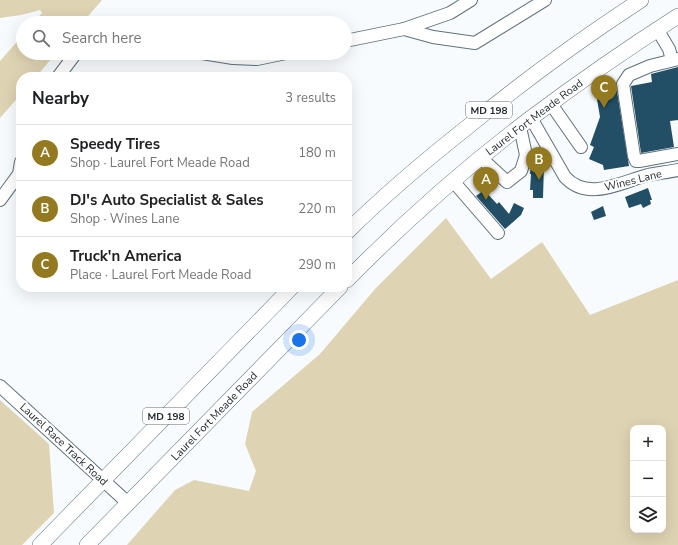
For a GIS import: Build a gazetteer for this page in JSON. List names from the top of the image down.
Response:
{
  "streets": {
    "main road": ["MD 198", "Laurel Fort Meade Road"],
    "street": ["Wines Lane", "Laurel Race Track Road"]
  },
  "crossings": [
    ["MD 198", "Laurel Race Track Road"],
    ["Laurel Fort Meade Road", "Wines Lane"],
    ["Laurel Fort Meade Road", "Laurel Race Track Road"]
  ],
  "page": {
    "search": "Search here",
    "heading": ["Nearby", "3 results"],
    "pins": ["C", "B", "A"],
    "list": [
      {
        "mark": "A",
        "name": "Speedy Tires",
        "note": "Shop · Laurel Fort Meade Road",
        "value": "180 m"
      },
      {
        "mark": "B",
        "name": "DJ's Auto Specialist & Sales",
        "note": "Shop · Wines Lane",
        "value": "220 m"
      },
      {
        "mark": "C",
        "name": "Truck'n America",
        "note": "Place · Laurel Fort Meade Road",
        "value": "290 m"
      }
    ],
    "map_buttons": ["+", "−"]
  }
}
